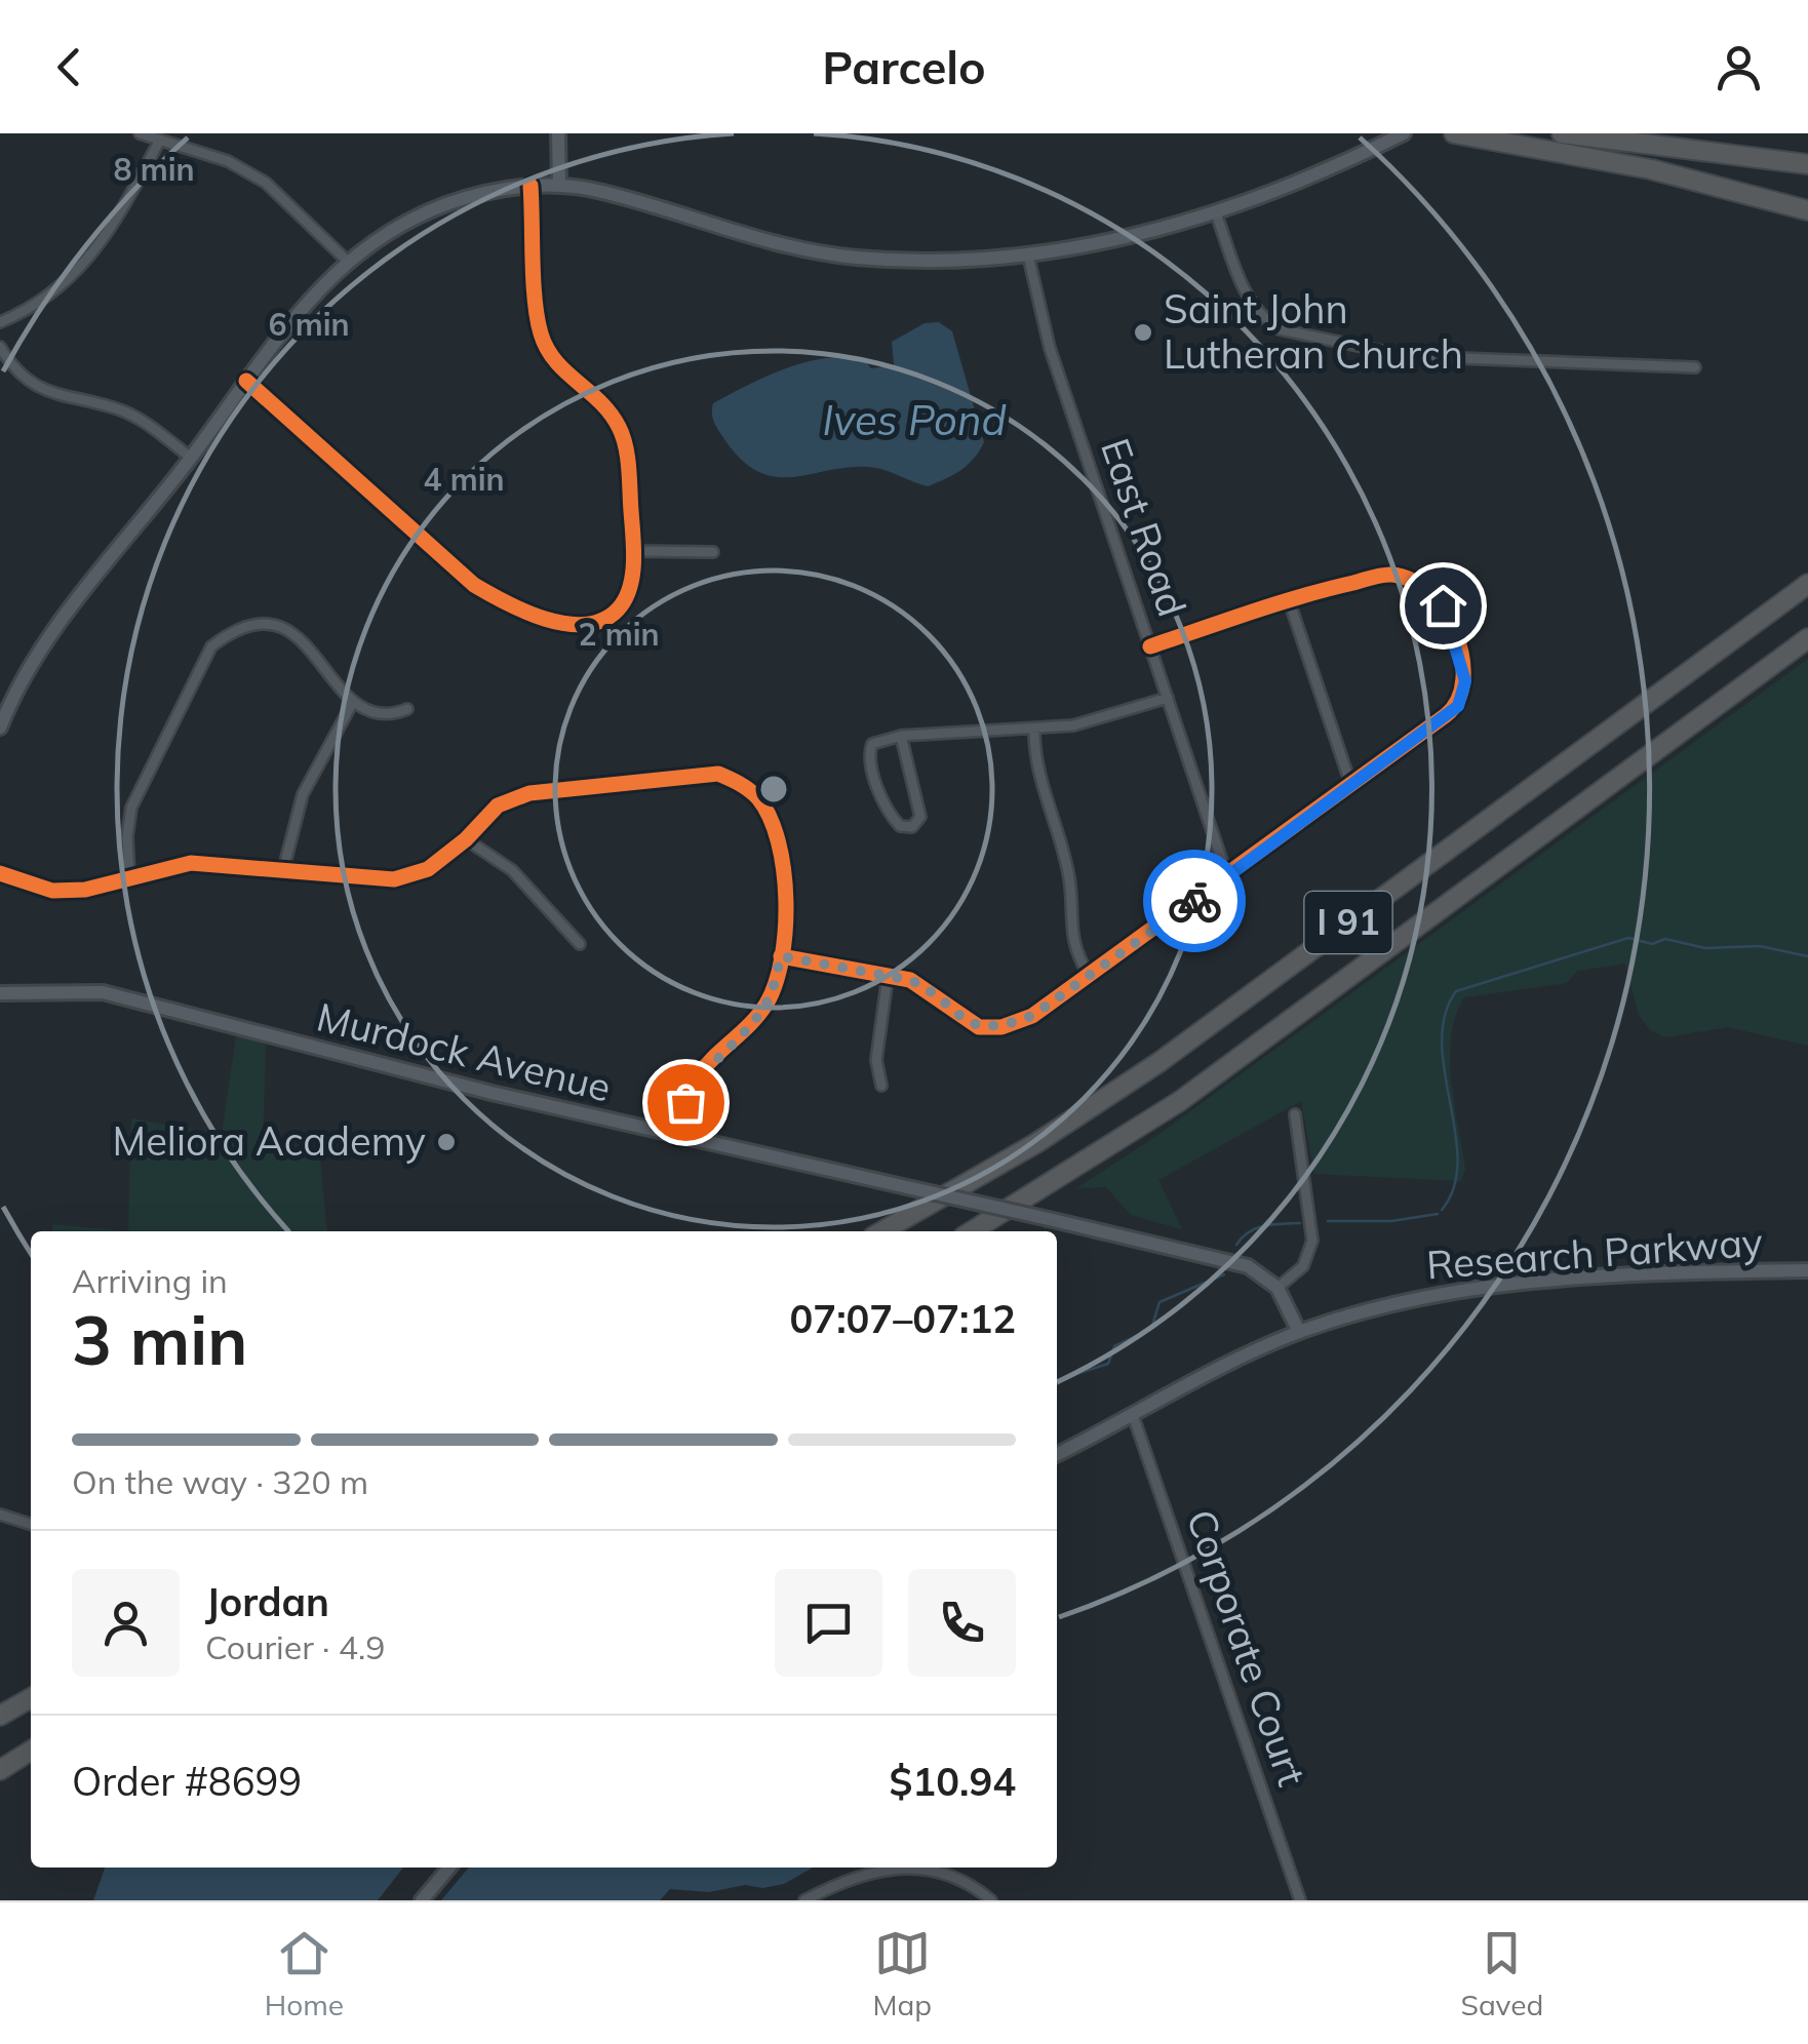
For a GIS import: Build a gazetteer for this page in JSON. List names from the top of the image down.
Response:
{
  "streets": {
    "highway": ["I 91"],
    "main road": ["Murdock Avenue", "Research Parkway"],
    "street": ["East Road", "Corporate Court"]
  },
  "crossings": [
    ["Research Parkway", "Corporate Court"]
  ],
  "water": ["Ives Pond"],
  "places": ["Saint John Lutheran Church", "Meliora Academy"],
  "page": {
    "header": "Parcelo",
    "heading": ["3 min", "Arriving in", "07:07–07:12"],
    "panel": [
      "Jordan",
      "Courier · 4.9",
      "Order #8699",
      "$10.94"
    ],
    "bar": "On the way · 320 m",
    "tabs": ["Home", "Map", "Saved"]
  },
  "rings": [
    "8 min",
    "6 min",
    "4 min",
    "2 min"
  ]
}
